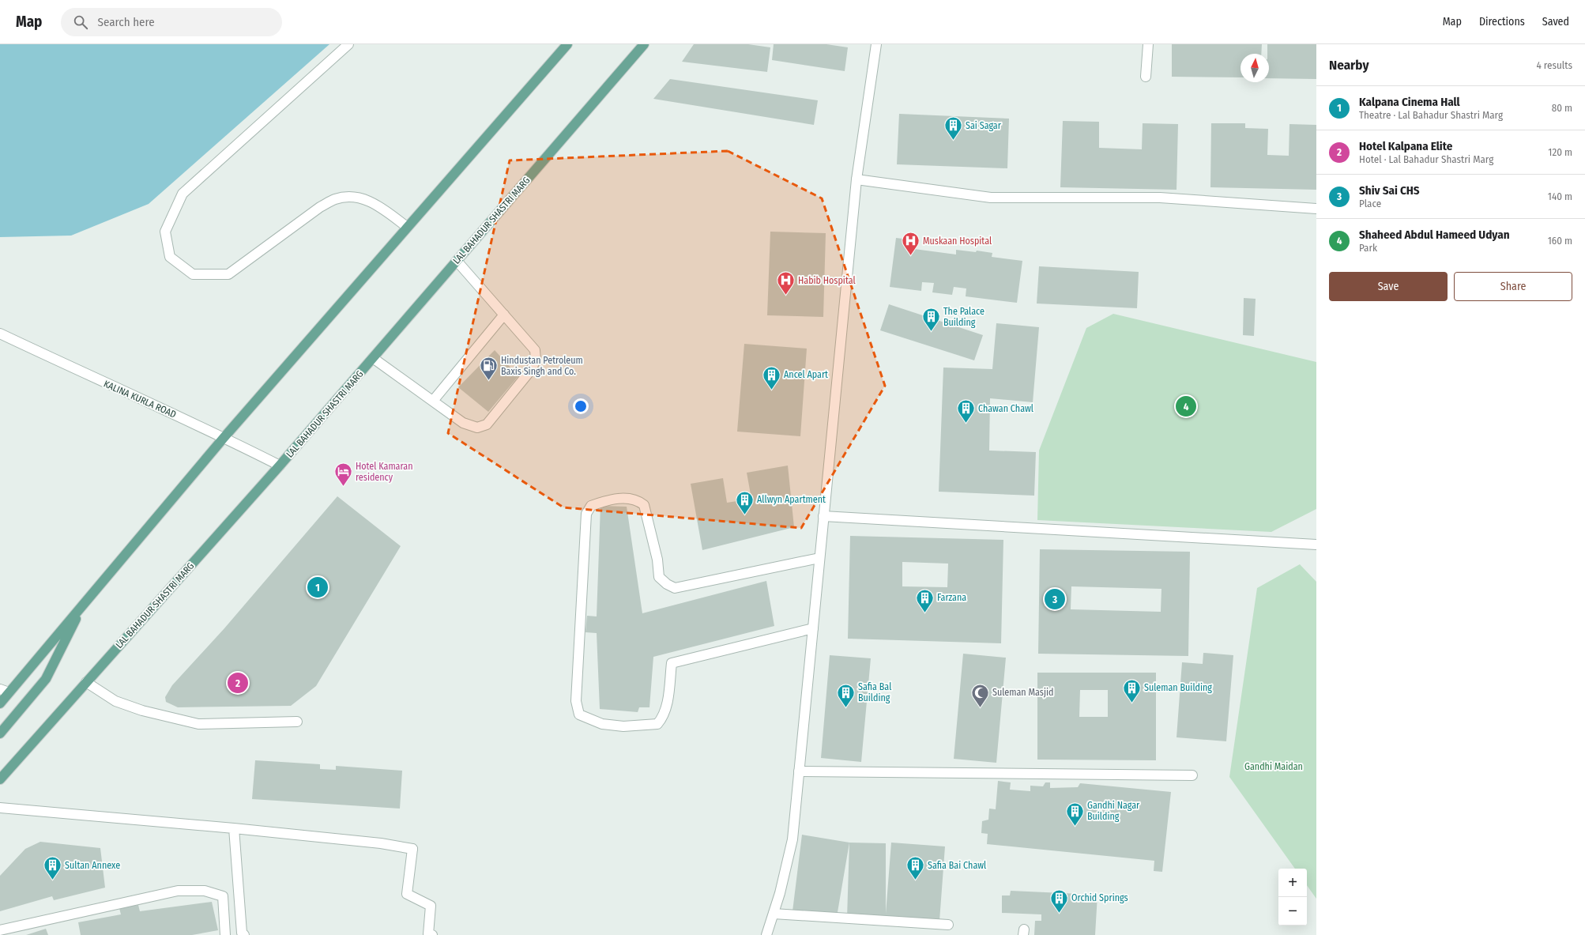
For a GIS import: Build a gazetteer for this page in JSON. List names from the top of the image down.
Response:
{
  "streets": {
    "main road": ["LAL BAHADUR SHASTRI MARG"],
    "street": ["KALINA KURLA ROAD"]
  },
  "crossings": [
    ["LAL BAHADUR SHASTRI MARG", "KALINA KURLA ROAD"]
  ],
  "parks": ["Gandhi Maidan"],
  "places": {
    "building": [
      "Sai Sagar",
      "The Palace Building",
      "Ancel Apart",
      "Chawan Chawl",
      "Allwyn Apartment",
      "Farzana",
      "Suleman Building",
      "Safia Bal Building",
      "Gandhi Nagar Building",
      "Sultan Annexe",
      "Safia Bai Chawl",
      "Orchid Springs"
    ],
    "hospital": ["Muskaan Hospital", "Habib Hospital"],
    "fuel station": ["Hindustan Petroleum Baxis Singh and Co."],
    "hotel": ["Hotel Kamaran residency"],
    "mosque": ["Suleman Masjid"]
  },
  "north": "top",
  "page": {
    "header": "Map",
    "search": "Search here",
    "nav": ["Map", "Directions", "Saved"],
    "heading": ["Nearby", "4 results"],
    "list": [
      {
        "mark": "1",
        "name": "Kalpana Cinema Hall",
        "note": "Theatre · Lal Bahadur Shastri Marg",
        "value": "80 m"
      },
      {
        "mark": "2",
        "name": "Hotel Kalpana Elite",
        "note": "Hotel · Lal Bahadur Shastri Marg",
        "value": "120 m"
      },
      {
        "mark": "3",
        "name": "Shiv Sai CHS",
        "note": "Place",
        "value": "140 m"
      },
      {
        "mark": "4",
        "name": "Shaheed Abdul Hameed Udyan",
        "note": "Park",
        "value": "160 m"
      }
    ],
    "buttons": ["Save", "Share"],
    "pins": [
      "4",
      "1",
      "3",
      "2"
    ],
    "map_buttons": ["+", "−"]
  }
}
